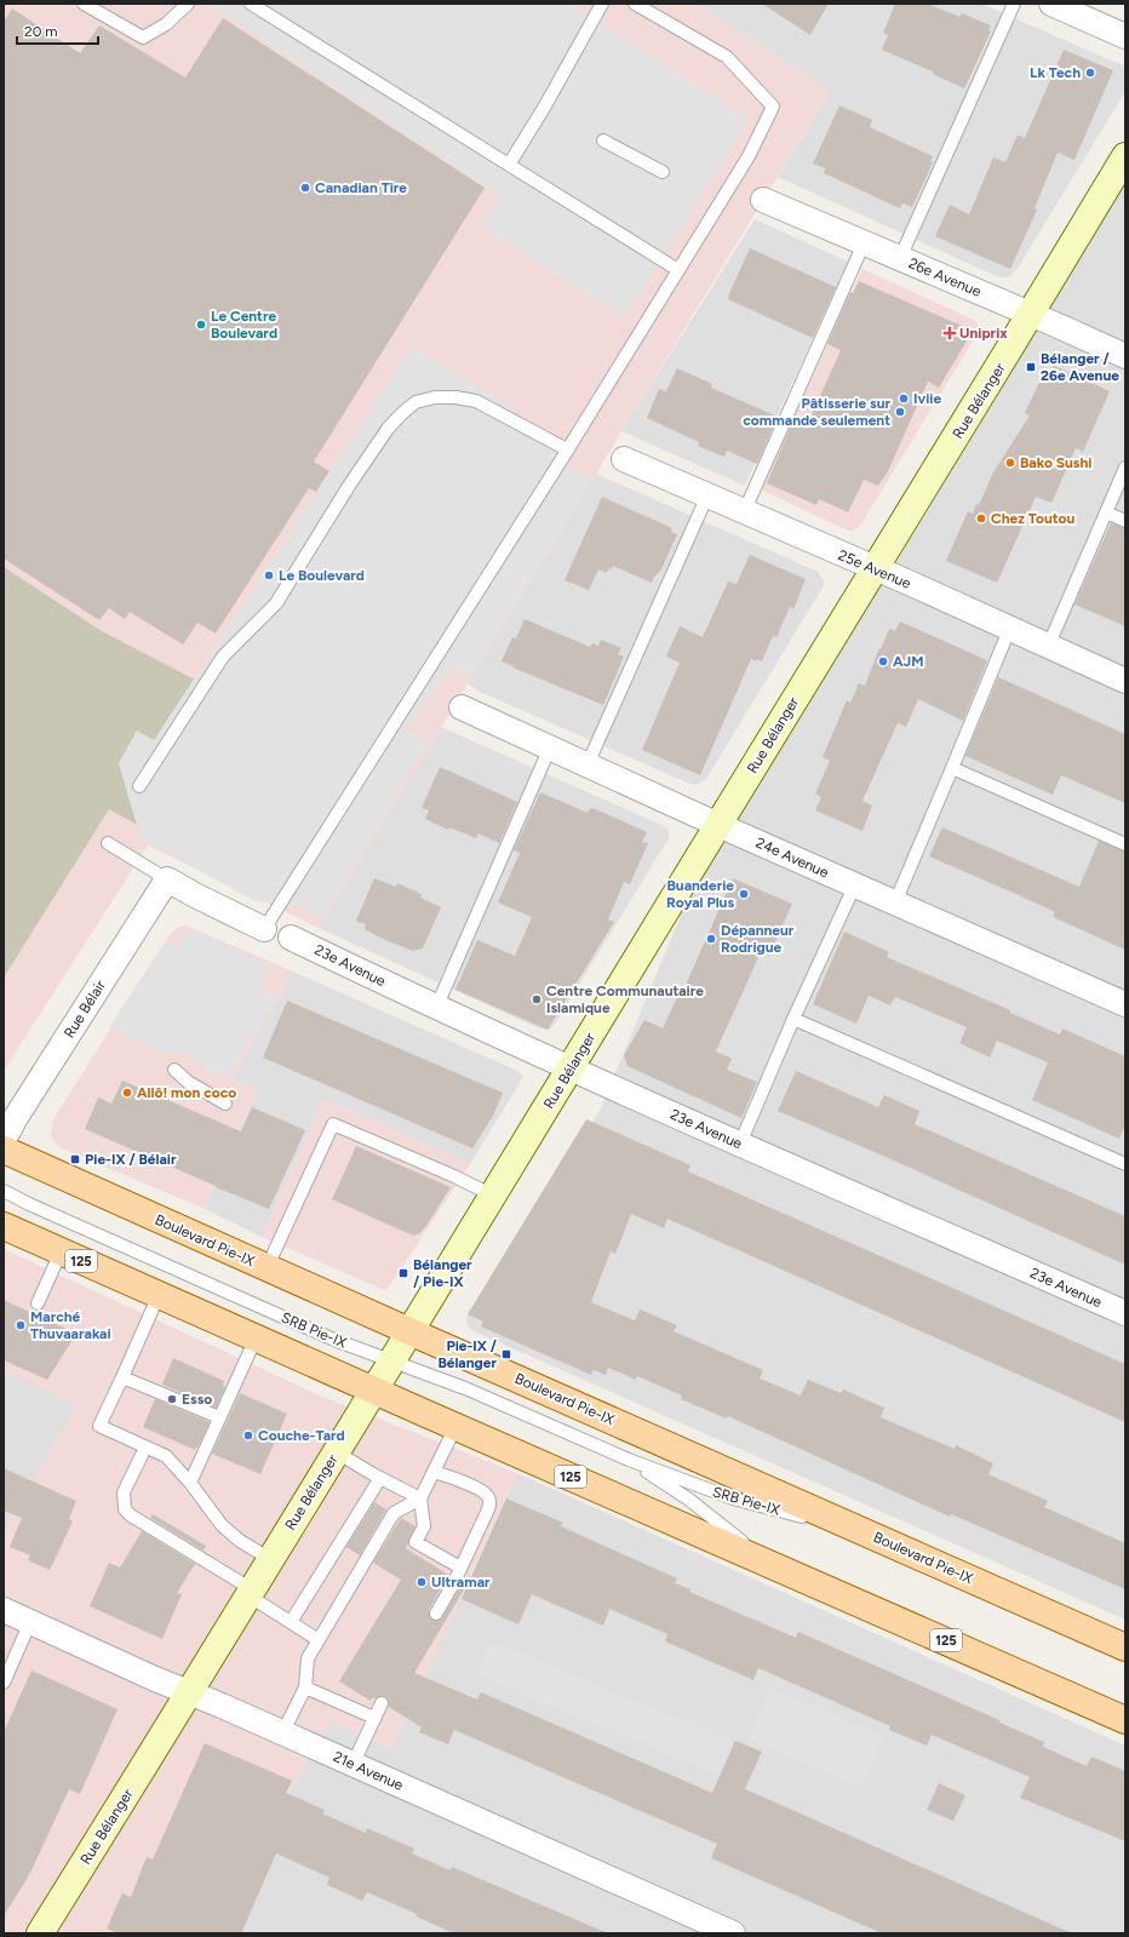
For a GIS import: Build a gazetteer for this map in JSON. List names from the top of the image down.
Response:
{
  "streets": {
    "main road": ["Boulevard Pie-IX", "125"],
    "street": [
      "26e Avenue",
      "Rue Bélanger",
      "25e Avenue",
      "24e Avenue",
      "23e Avenue",
      "Rue Bélair",
      "21e Avenue"
    ],
    "lane": ["SRB Pie-IX"]
  },
  "crossings": [
    ["26e Avenue", "Rue Bélanger"],
    ["Rue Bélanger", "25e Avenue"],
    ["Rue Bélanger", "24e Avenue"],
    ["Rue Bélanger", "23e Avenue"],
    ["Rue Bélanger", "Boulevard Pie-IX"],
    ["Rue Bélanger", "125"],
    ["Rue Bélanger", "SRB Pie-IX"],
    ["Rue Bélanger", "21e Avenue"],
    ["Boulevard Pie-IX", "SRB Pie-IX"],
    ["125", "SRB Pie-IX"]
  ],
  "places": {
    "other": [
      "Lk Tech",
      "Canadian Tire",
      "Le Centre Boulevard",
      "Iviie",
      "Pâtisserie sur commande seulement",
      "Bako Sushi",
      "Chez Toutou",
      "Le Boulevard",
      "AJM",
      "Buanderie Royal Plus",
      "Dépanneur Rodrigue",
      "Centre Communautaire Islamique",
      "Allô! mon coco",
      "Marché Thuvaarakai",
      "Esso",
      "Couche-Tard",
      "Ultramar"
    ],
    "health": ["Uniprix"],
    "transit": [
      "Bélanger / 26e Avenue",
      "Pie-IX / Bélair",
      "Bélanger / Pie-IX",
      "Pie-IX / Bélanger"
    ]
  },
  "scale_bar": "20 m"
}
